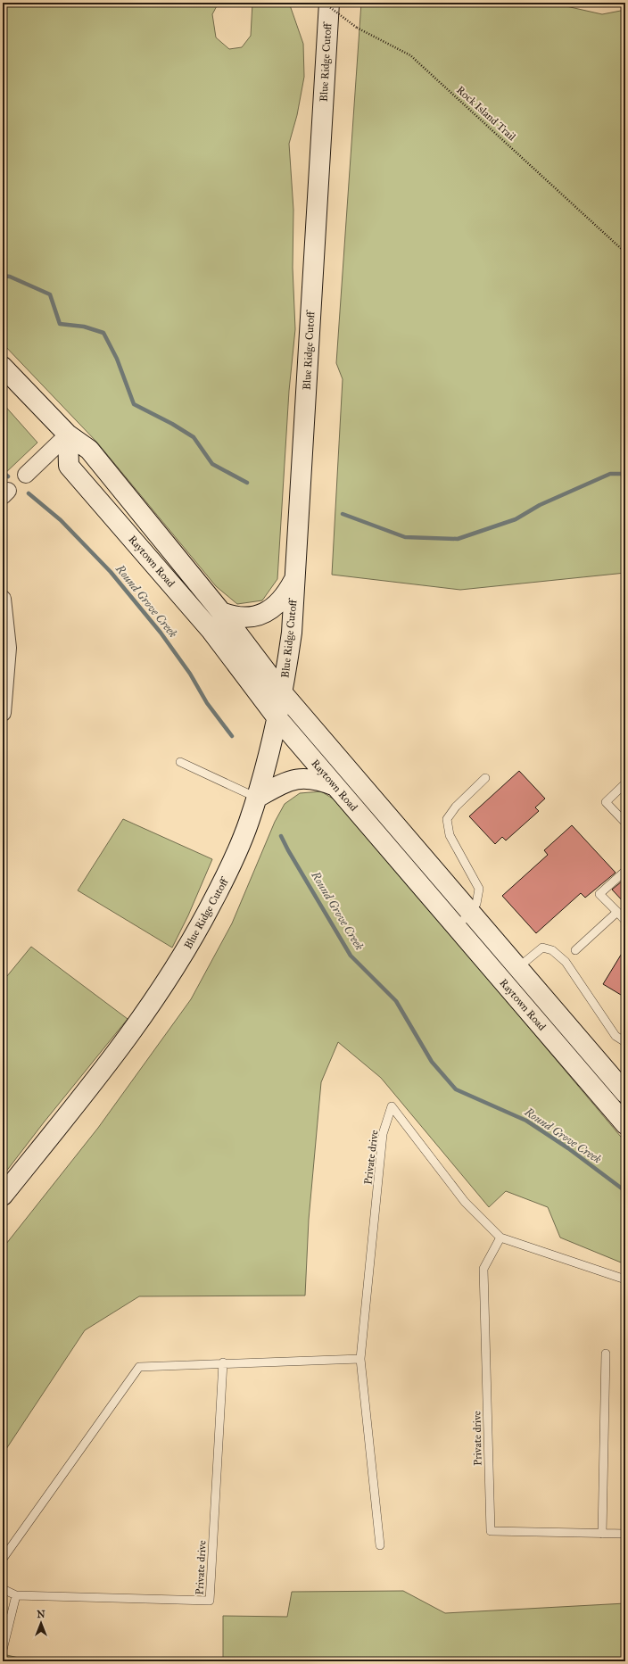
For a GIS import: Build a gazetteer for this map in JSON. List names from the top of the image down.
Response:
{
  "streets": {
    "main road": ["Blue Ridge Cutoff", "Raytown Road"],
    "lane": ["Private drive"],
    "path": ["Rock Island Trail"]
  },
  "crossings": [
    ["Blue Ridge Cutoff", "Raytown Road"]
  ],
  "water": ["Round Grove Creek"],
  "north": "top"
}
